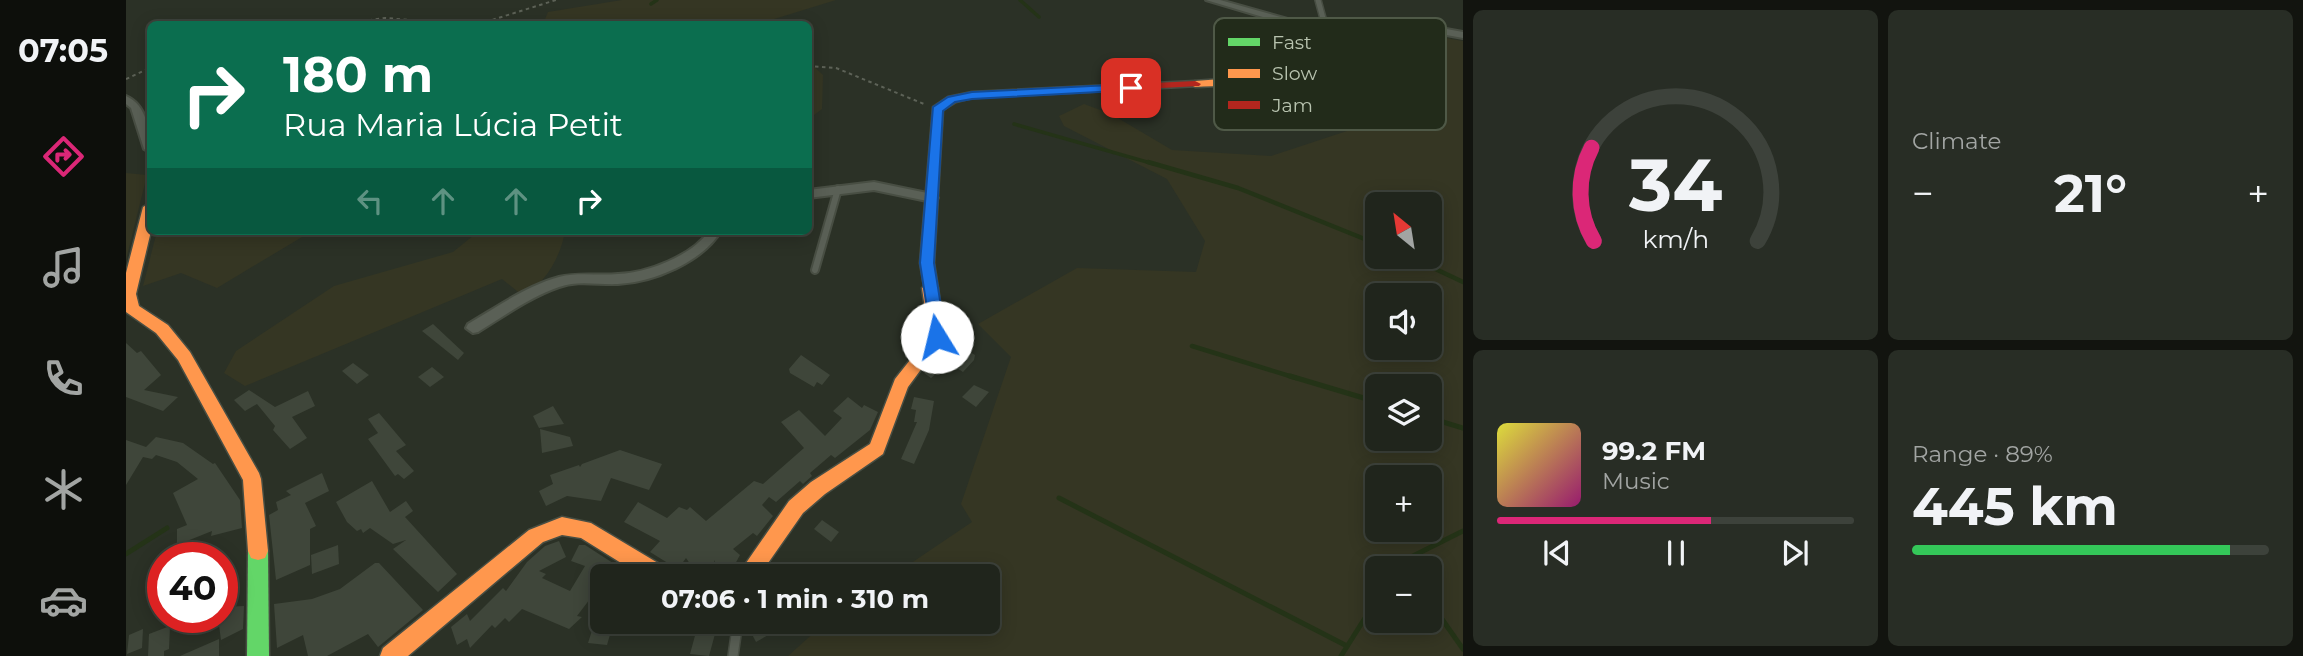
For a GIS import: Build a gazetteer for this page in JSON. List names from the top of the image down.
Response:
{
  "legend": ["Fast", "Slow", "Jam"],
  "north": "top left",
  "page": {
    "tabs": "07:05",
    "tile": [
      "Climate",
      ["Range · 89%", "445 km"]
    ],
    "turn": ["180 m", "Rua Maria Lúcia Petit"],
    "heat": ["−", "21°", "+"],
    "map_buttons": ["+", "−"],
    "song": ["99.2 FM", "Music"],
    "limit": "40",
    "trip": "07:06 · 1 min · 310 m",
    "gauge": ["34", "km/h"]
  }
}
